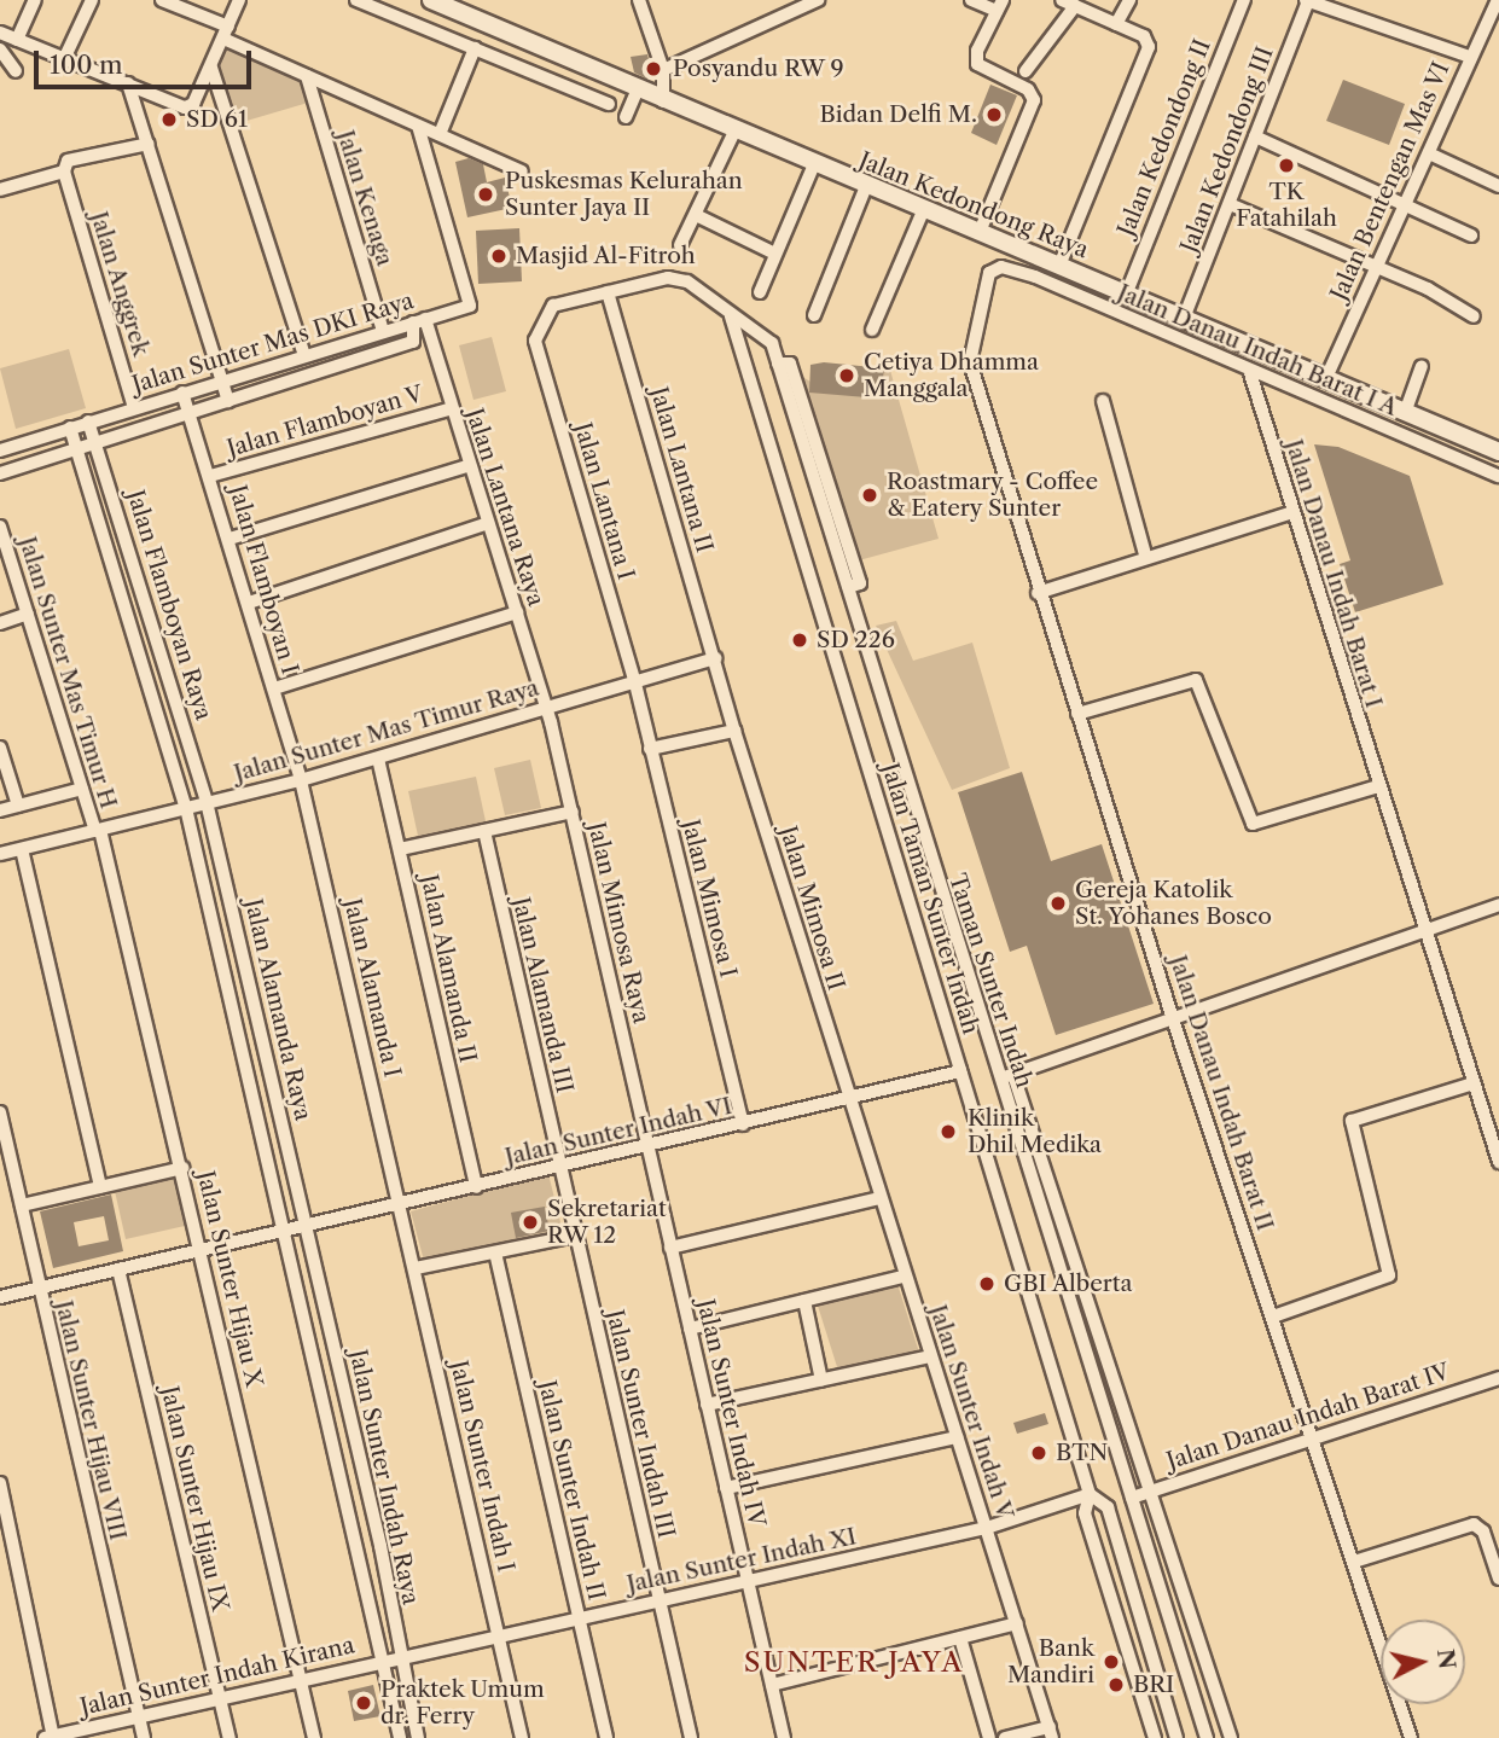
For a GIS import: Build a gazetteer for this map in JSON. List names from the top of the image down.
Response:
{
  "streets": {
    "street": [
      "Jalan Kedondong II",
      "Jalan Kedondong III",
      "Jalan Bentengan Mas VI",
      "Jalan Kenaga",
      "Jalan Kedondong Raya",
      "Jalan Anggrek",
      "Jalan Sunter Mas DKI Raya",
      "Jalan Danau Indah Barat I A",
      "Jalan Flamboyan V",
      "Jalan Lantana II",
      "Jalan Lantana I",
      "Jalan Lantana Raya",
      "Jalan Danau Indah Barat I",
      "Jalan Flamboyan I",
      "Jalan Flamboyan Raya",
      "Jalan Sunter Mas Timur H",
      "Jalan Sunter Mas Timur Raya",
      "Jalan Mimosa I",
      "Jalan Taman Sunter Indah",
      "Jalan Mimosa II",
      "Jalan Mimosa Raya",
      "Jalan Alamanda II",
      "Taman Sunter Indah",
      "Jalan Alamanda I",
      "Jalan Alamanda III",
      "Jalan Alamanda Raya",
      "Jalan Danau Indah Barat II",
      "Jalan Sunter Indah VI",
      "Jalan Sunter Hijau X",
      "Jalan Sunter Indah V",
      "Jalan Sunter Indah IV",
      "Jalan Danau Indah Barat IV",
      "Jalan Sunter Hijau VIII",
      "Jalan Sunter Indah III",
      "Jalan Sunter Indah I",
      "Jalan Sunter Indah Raya",
      "Jalan Sunter Indah II",
      "Jalan Sunter Hijau IX",
      "Jalan Sunter Indah XI",
      "Jalan Sunter Indah Kirana"
    ]
  },
  "crossings": [
    ["Jalan Kedondong II", "Jalan Kedondong Raya"],
    ["Jalan Kedondong III", "Jalan Kedondong Raya"],
    ["Jalan Bentengan Mas VI", "Jalan Kedondong Raya"],
    ["Jalan Kenaga", "Jalan Sunter Mas DKI Raya"],
    ["Jalan Anggrek", "Jalan Sunter Mas DKI Raya"],
    ["Jalan Sunter Mas DKI Raya", "Jalan Lantana Raya"],
    ["Jalan Sunter Mas DKI Raya", "Jalan Flamboyan I"],
    ["Jalan Sunter Mas DKI Raya", "Jalan Flamboyan Raya"],
    ["Jalan Danau Indah Barat I A", "Jalan Danau Indah Barat I"],
    ["Jalan Danau Indah Barat I A", "Jalan Danau Indah Barat II"],
    ["Jalan Flamboyan V", "Jalan Lantana Raya"],
    ["Jalan Flamboyan V", "Jalan Flamboyan I"],
    ["Jalan Lantana II", "Jalan Lantana I"],
    ["Jalan Lantana II", "Jalan Sunter Mas Timur Raya"],
    ["Jalan Lantana II", "Jalan Mimosa II"],
    ["Jalan Lantana I", "Jalan Sunter Mas Timur Raya"],
    ["Jalan Lantana I", "Jalan Mimosa I"],
    ["Jalan Lantana Raya", "Jalan Sunter Mas Timur Raya"],
    ["Jalan Lantana Raya", "Jalan Mimosa Raya"],
    ["Jalan Flamboyan I", "Jalan Sunter Mas Timur Raya"],
    ["Jalan Flamboyan I", "Jalan Alamanda I"],
    ["Jalan Flamboyan Raya", "Jalan Sunter Mas Timur Raya"],
    ["Jalan Flamboyan Raya", "Jalan Alamanda Raya"],
    ["Jalan Sunter Mas Timur H", "Jalan Sunter Mas Timur Raya"],
    ["Jalan Sunter Mas Timur H", "Jalan Sunter Hijau X"],
    ["Jalan Sunter Mas Timur Raya", "Jalan Mimosa I"],
    ["Jalan Sunter Mas Timur Raya", "Jalan Mimosa II"],
    ["Jalan Sunter Mas Timur Raya", "Jalan Mimosa Raya"],
    ["Jalan Sunter Mas Timur Raya", "Jalan Alamanda II"],
    ["Jalan Sunter Mas Timur Raya", "Jalan Alamanda I"],
    ["Jalan Sunter Mas Timur Raya", "Jalan Alamanda Raya"],
    ["Jalan Sunter Mas Timur Raya", "Jalan Sunter Hijau X"],
    ["Jalan Mimosa I", "Jalan Sunter Indah VI"],
    ["Jalan Taman Sunter Indah", "Taman Sunter Indah"],
    ["Jalan Taman Sunter Indah", "Jalan Sunter Indah VI"],
    ["Jalan Taman Sunter Indah", "Jalan Sunter Indah XI"],
    ["Jalan Mimosa II", "Jalan Sunter Indah VI"],
    ["Jalan Mimosa II", "Jalan Sunter Indah V"],
    ["Jalan Mimosa Raya", "Jalan Sunter Indah VI"],
    ["Jalan Mimosa Raya", "Jalan Sunter Indah IV"],
    ["Jalan Alamanda II", "Jalan Sunter Indah VI"],
    ["Taman Sunter Indah", "Jalan Danau Indah Barat IV"],
    ["Jalan Alamanda I", "Jalan Sunter Indah VI"],
    ["Jalan Alamanda I", "Jalan Sunter Indah I"],
    ["Jalan Alamanda III", "Jalan Sunter Indah VI"],
    ["Jalan Alamanda III", "Jalan Sunter Indah III"],
    ["Jalan Alamanda Raya", "Jalan Sunter Indah VI"],
    ["Jalan Alamanda Raya", "Jalan Sunter Indah Raya"],
    ["Jalan Danau Indah Barat II", "Jalan Danau Indah Barat IV"],
    ["Jalan Sunter Indah VI", "Jalan Sunter Hijau X"],
    ["Jalan Sunter Indah VI", "Jalan Sunter Indah V"],
    ["Jalan Sunter Indah VI", "Jalan Sunter Indah IV"],
    ["Jalan Sunter Indah VI", "Jalan Sunter Hijau VIII"],
    ["Jalan Sunter Indah VI", "Jalan Sunter Indah III"],
    ["Jalan Sunter Indah VI", "Jalan Sunter Indah I"],
    ["Jalan Sunter Indah VI", "Jalan Sunter Indah Raya"],
    ["Jalan Sunter Indah VI", "Jalan Sunter Hijau IX"],
    ["Jalan Sunter Hijau X", "Jalan Sunter Indah Kirana"],
    ["Jalan Sunter Indah V", "Jalan Sunter Indah XI"],
    ["Jalan Sunter Indah IV", "Jalan Sunter Indah XI"],
    ["Jalan Sunter Hijau VIII", "Jalan Sunter Indah Kirana"],
    ["Jalan Sunter Indah III", "Jalan Sunter Indah XI"],
    ["Jalan Sunter Indah I", "Jalan Sunter Indah XI"],
    ["Jalan Sunter Indah Raya", "Jalan Sunter Indah XI"],
    ["Jalan Sunter Indah Raya", "Jalan Sunter Indah Kirana"],
    ["Jalan Sunter Indah II", "Jalan Sunter Indah XI"],
    ["Jalan Sunter Hijau IX", "Jalan Sunter Indah Kirana"],
    ["Jalan Sunter Indah XI", "Jalan Sunter Indah Kirana"]
  ],
  "districts": ["SUNTER JAYA"],
  "places": [
    "Posyandu RW 9",
    "Bidan Delfi M.",
    "SD 61",
    "TK Fatahilah",
    "Puskesmas Kelurahan Sunter Jaya II",
    "Masjid Al-Fitroh",
    "Cetiya Dhamma Manggala",
    "Roastmary - Coffee & Eatery Sunter",
    "SD 226",
    "Gereja Katolik St. Yohanes Bosco",
    "Klinik Dhil Medika",
    "Sekretariat RW 12",
    "GBI Alberta",
    "BTN",
    "Bank Mandiri",
    "BRI",
    "Praktek Umum dr. Ferry"
  ],
  "scale_bar": "100 m",
  "north": "right"
}
